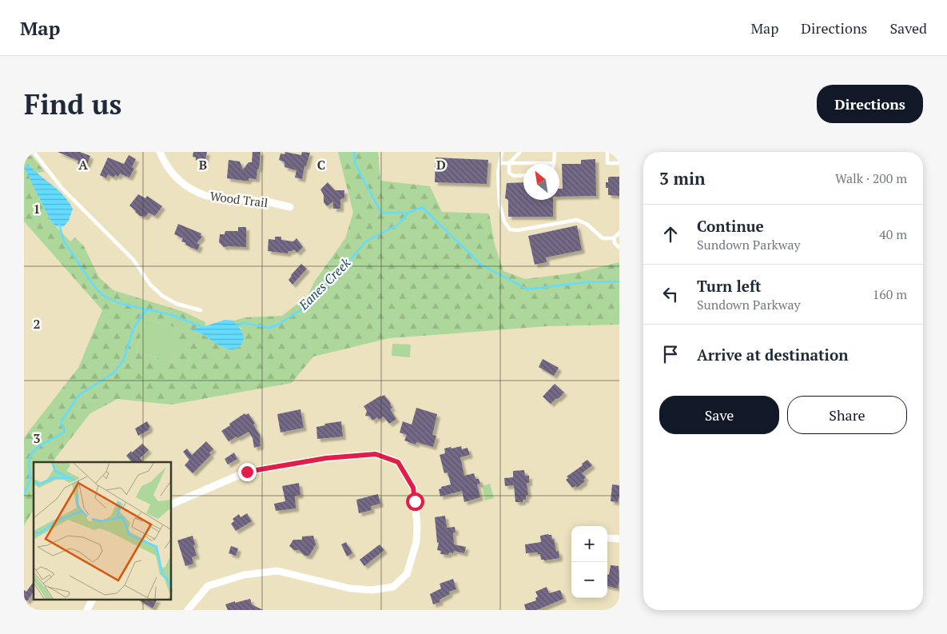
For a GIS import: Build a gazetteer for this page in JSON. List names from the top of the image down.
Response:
{
  "streets": {
    "street": ["Wood Trail"]
  },
  "water": ["Eanes Creek"],
  "north": "top left",
  "page": {
    "header": "Map",
    "nav": ["Map", "Directions", "Saved"],
    "buttons": [
      "Directions",
      ["Save", "Share"]
    ],
    "title": "Find us",
    "heading": ["3 min", "Walk · 200 m"],
    "list": [
      ["Continue", "Sundown Parkway", "40 m"],
      ["Turn left", "Sundown Parkway", "160 m"],
      "Arrive at destination"
    ],
    "map_buttons": ["+", "−"]
  },
  "grid": {
    "columns": [
      "A",
      "B",
      "C",
      "D"
    ],
    "rows": ["1", "2", "3"]
  }
}
